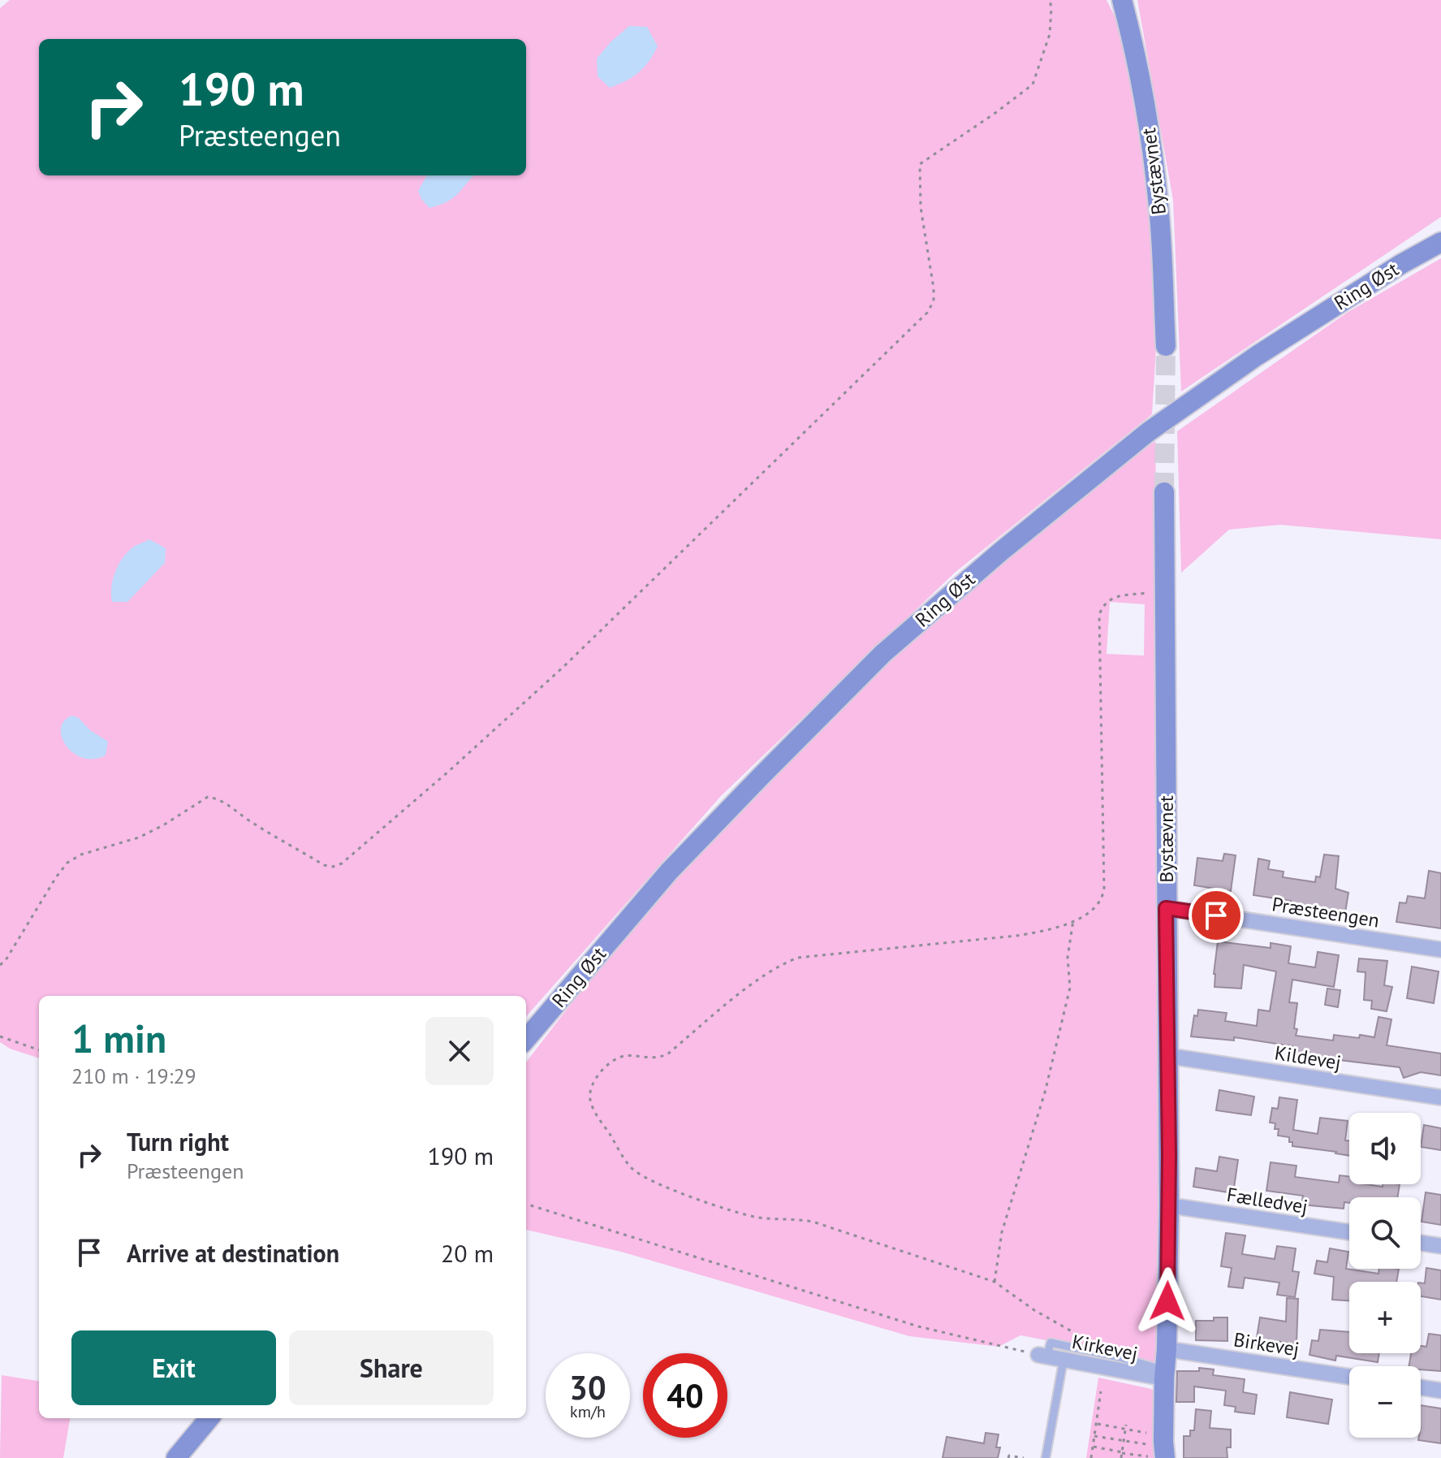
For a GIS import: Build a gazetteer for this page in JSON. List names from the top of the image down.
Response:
{
  "streets": {
    "street": [
      "Bystævnet",
      "Ring Øst",
      "Præsteengen",
      "Kildevej",
      "Fælledvej",
      "Birkevej",
      "Kirkevej"
    ]
  },
  "crossings": [
    ["Bystævnet", "Præsteengen"],
    ["Bystævnet", "Kildevej"],
    ["Bystævnet", "Fælledvej"],
    ["Bystævnet", "Birkevej"],
    ["Bystævnet", "Kirkevej"]
  ],
  "page": {
    "turn": ["190 m", "Præsteengen"],
    "heading": ["1 min", "210 m · 19:29"],
    "list": [
      {
        "name": "Turn right",
        "note": "Præsteengen",
        "value": "190 m"
      },
      {
        "name": "Arrive at destination",
        "value": "20 m"
      }
    ],
    "map_buttons": ["+", "−"],
    "buttons": ["Exit", "Share"],
    "speed": "30 km/h",
    "limit": "40"
  }
}
